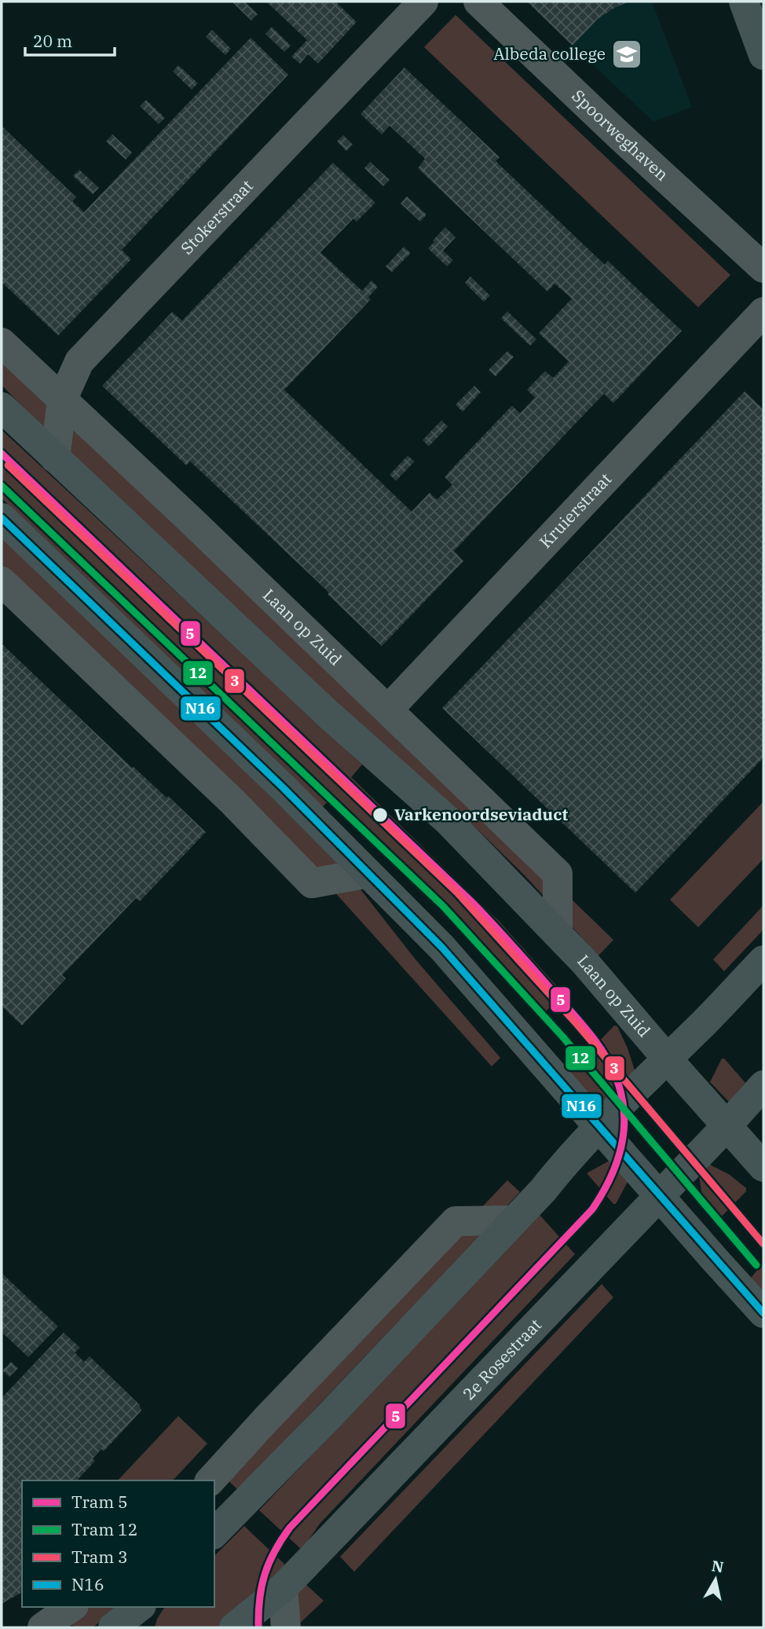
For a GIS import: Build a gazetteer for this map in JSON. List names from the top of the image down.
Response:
{
  "streets": {
    "main road": ["Laan op Zuid", "2e Rosestraat"],
    "street": ["Spoorweghaven", "Stokerstraat", "Kruierstraat"]
  },
  "crossings": [
    ["Stokerstraat", "Laan op Zuid"],
    ["Kruierstraat", "Laan op Zuid"]
  ],
  "places": {
    "school or university": ["Albeda college"],
    "other": ["Varkenoordseviaduct"]
  },
  "lines": [
    "tram line 5",
    "tram line 3",
    "tram line 12",
    "transit line N16"
  ],
  "legend": [
    "Tram 5",
    "Tram 12",
    "Tram 3",
    "N16"
  ],
  "scale_bar": "20 m",
  "north": "top"
}
